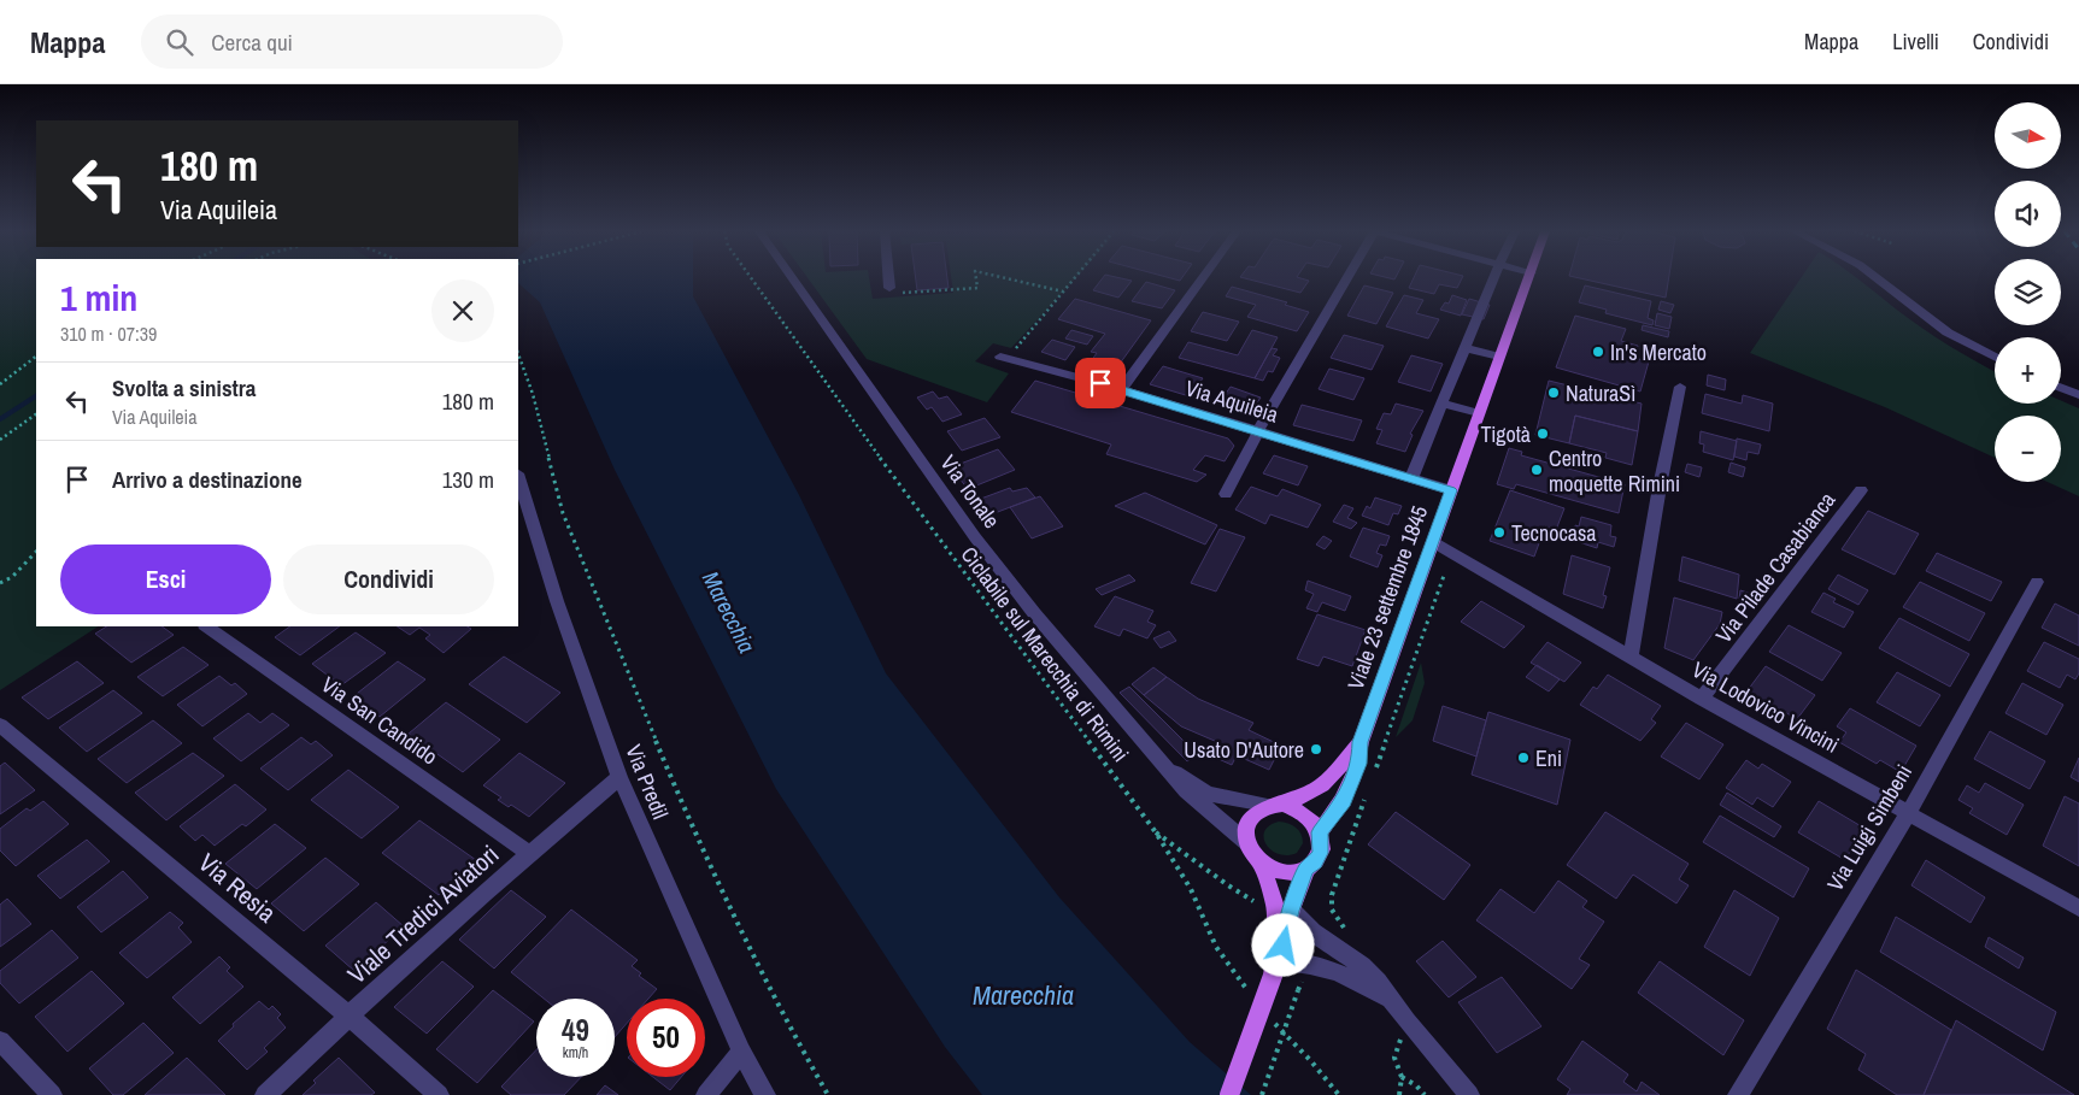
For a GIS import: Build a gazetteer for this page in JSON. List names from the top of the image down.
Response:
{
  "streets": {
    "main road": ["Viale 23 settembre 1845"],
    "street": [
      "Via Aquileia",
      "Via Tonale",
      "Via Pilade Casabianca",
      "Via Lodovico Vincini",
      "Via San Candido",
      "Via Predil",
      "Via Luigi Simbeni",
      "Via Resia",
      "Viale Tredici Aviatori"
    ],
    "path": ["Ciclabile sul Marecchia di Rimini"]
  },
  "crossings": [
    ["Via Aquileia", "Viale 23 settembre 1845"],
    ["Via Tonale", "Viale 23 settembre 1845"],
    ["Via Pilade Casabianca", "Via Lodovico Vincini"],
    ["Viale 23 settembre 1845", "Via Lodovico Vincini"],
    ["Via Lodovico Vincini", "Via Luigi Simbeni"],
    ["Via San Candido", "Viale Tredici Aviatori"],
    ["Via Predil", "Viale Tredici Aviatori"],
    ["Via Resia", "Viale Tredici Aviatori"]
  ],
  "water": ["Marecchia"],
  "places": [
    "In's Mercato",
    "NaturaSì",
    "Tigotà",
    "Centro moquette Rimini",
    "Tecnocasa",
    "Usato D'Autore",
    "Eni"
  ],
  "north": "right",
  "page": {
    "header": "Mappa",
    "search": "Cerca qui",
    "nav": ["Mappa", "Livelli", "Condividi"],
    "map_buttons": ["+", "−"],
    "turn": ["180 m", "Via Aquileia"],
    "heading": ["1 min", "310 m · 07:39"],
    "list": [
      {
        "name": "Svolta a sinistra",
        "note": "Via Aquileia",
        "value": "180 m"
      },
      {
        "name": "Arrivo a destinazione",
        "value": "130 m"
      }
    ],
    "buttons": ["Esci", "Condividi"],
    "speed": "49 km/h",
    "limit": "50"
  }
}
